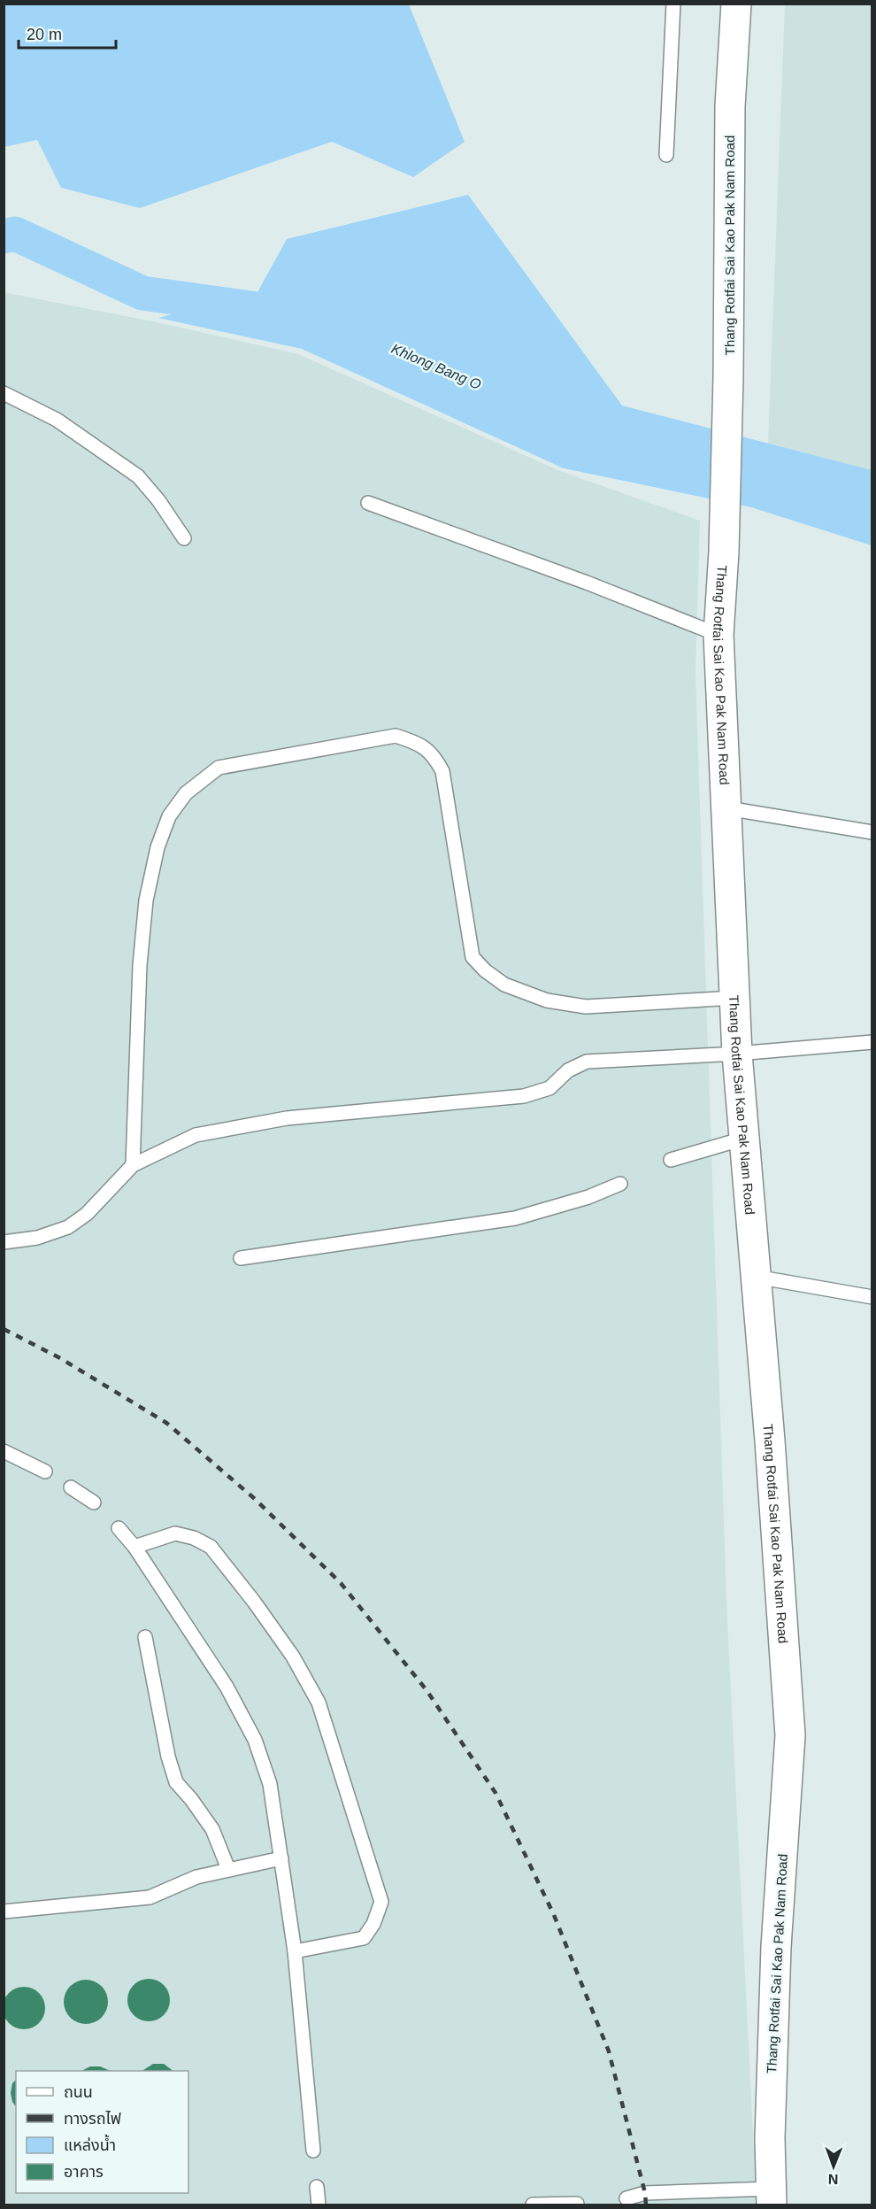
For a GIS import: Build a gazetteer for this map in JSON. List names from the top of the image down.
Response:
{
  "streets": {
    "main road": ["Thang Rotfai Sai Kao Pak Nam Road"]
  },
  "water": ["Khlong Bang O"],
  "legend": [
    "ถนน",
    "ทางรถไฟ",
    "แหล่งน้ำ",
    "อาคาร"
  ],
  "scale_bar": "20 m",
  "north": "bottom"
}
